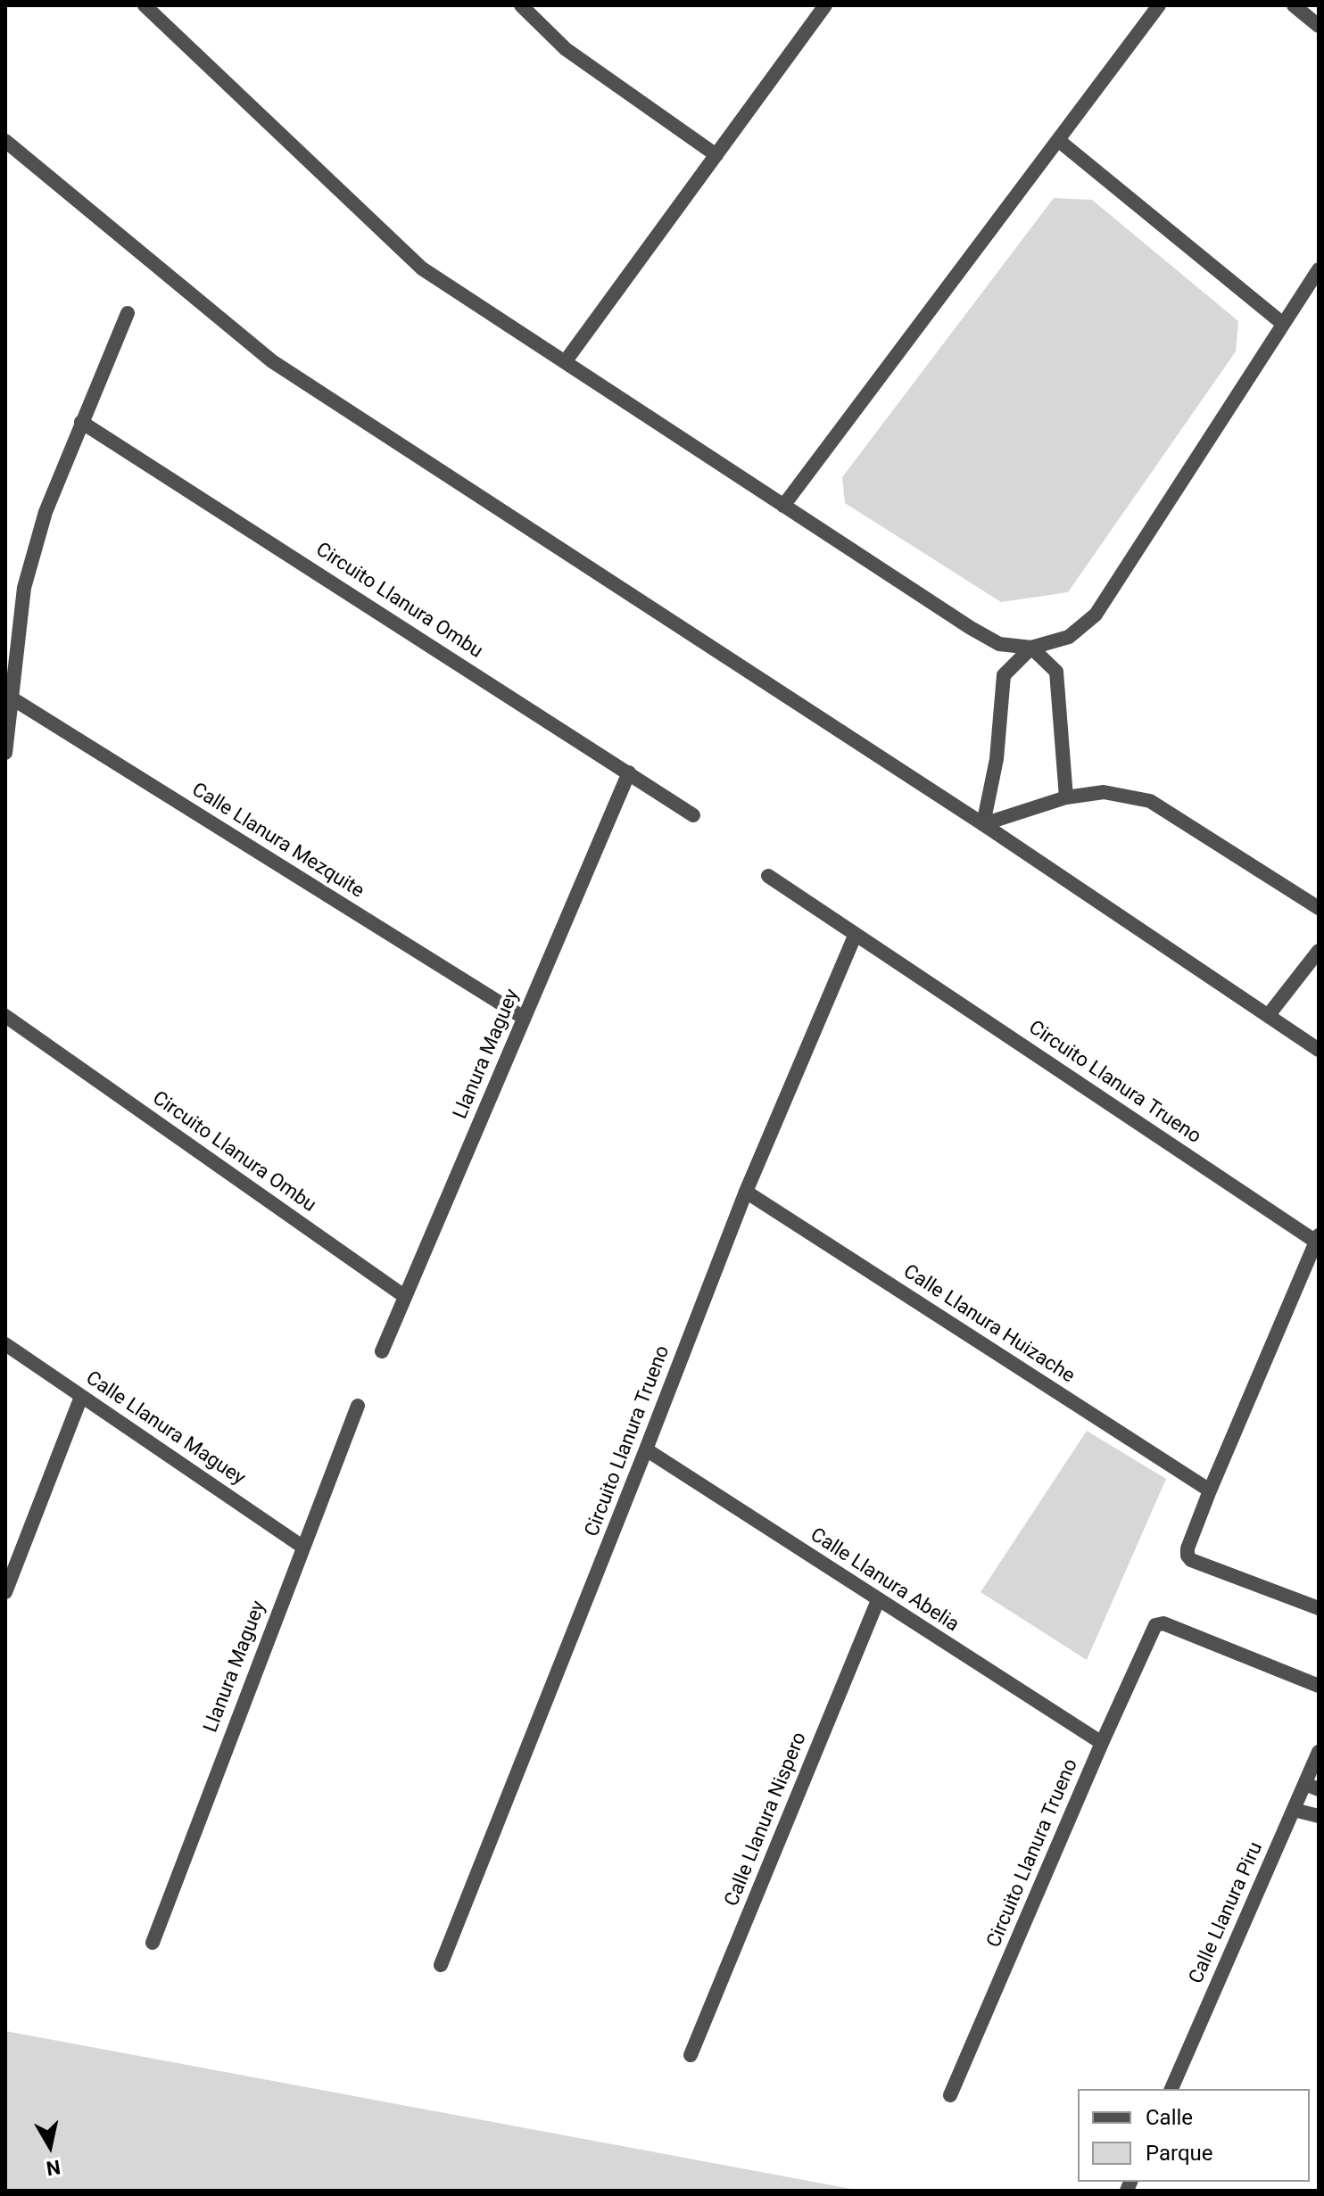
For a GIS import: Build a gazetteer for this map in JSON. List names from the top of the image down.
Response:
{
  "streets": {
    "street": [
      "Circuito Llanura Ombu",
      "Calle Llanura Mezquite",
      "Llanura Maguey",
      "Circuito Llanura Trueno",
      "Calle Llanura Huizache",
      "Calle Llanura Maguey",
      "Calle Llanura Abelia",
      "Calle Llanura Nispero",
      "Calle Llanura Piru"
    ]
  },
  "crossings": [
    ["Circuito Llanura Ombu", "Llanura Maguey"],
    ["Calle Llanura Mezquite", "Llanura Maguey"],
    ["Llanura Maguey", "Calle Llanura Maguey"],
    ["Circuito Llanura Trueno", "Calle Llanura Huizache"],
    ["Circuito Llanura Trueno", "Calle Llanura Abelia"],
    ["Calle Llanura Abelia", "Calle Llanura Nispero"]
  ],
  "legend": ["Calle", "Parque"],
  "north": "bottom"
}
